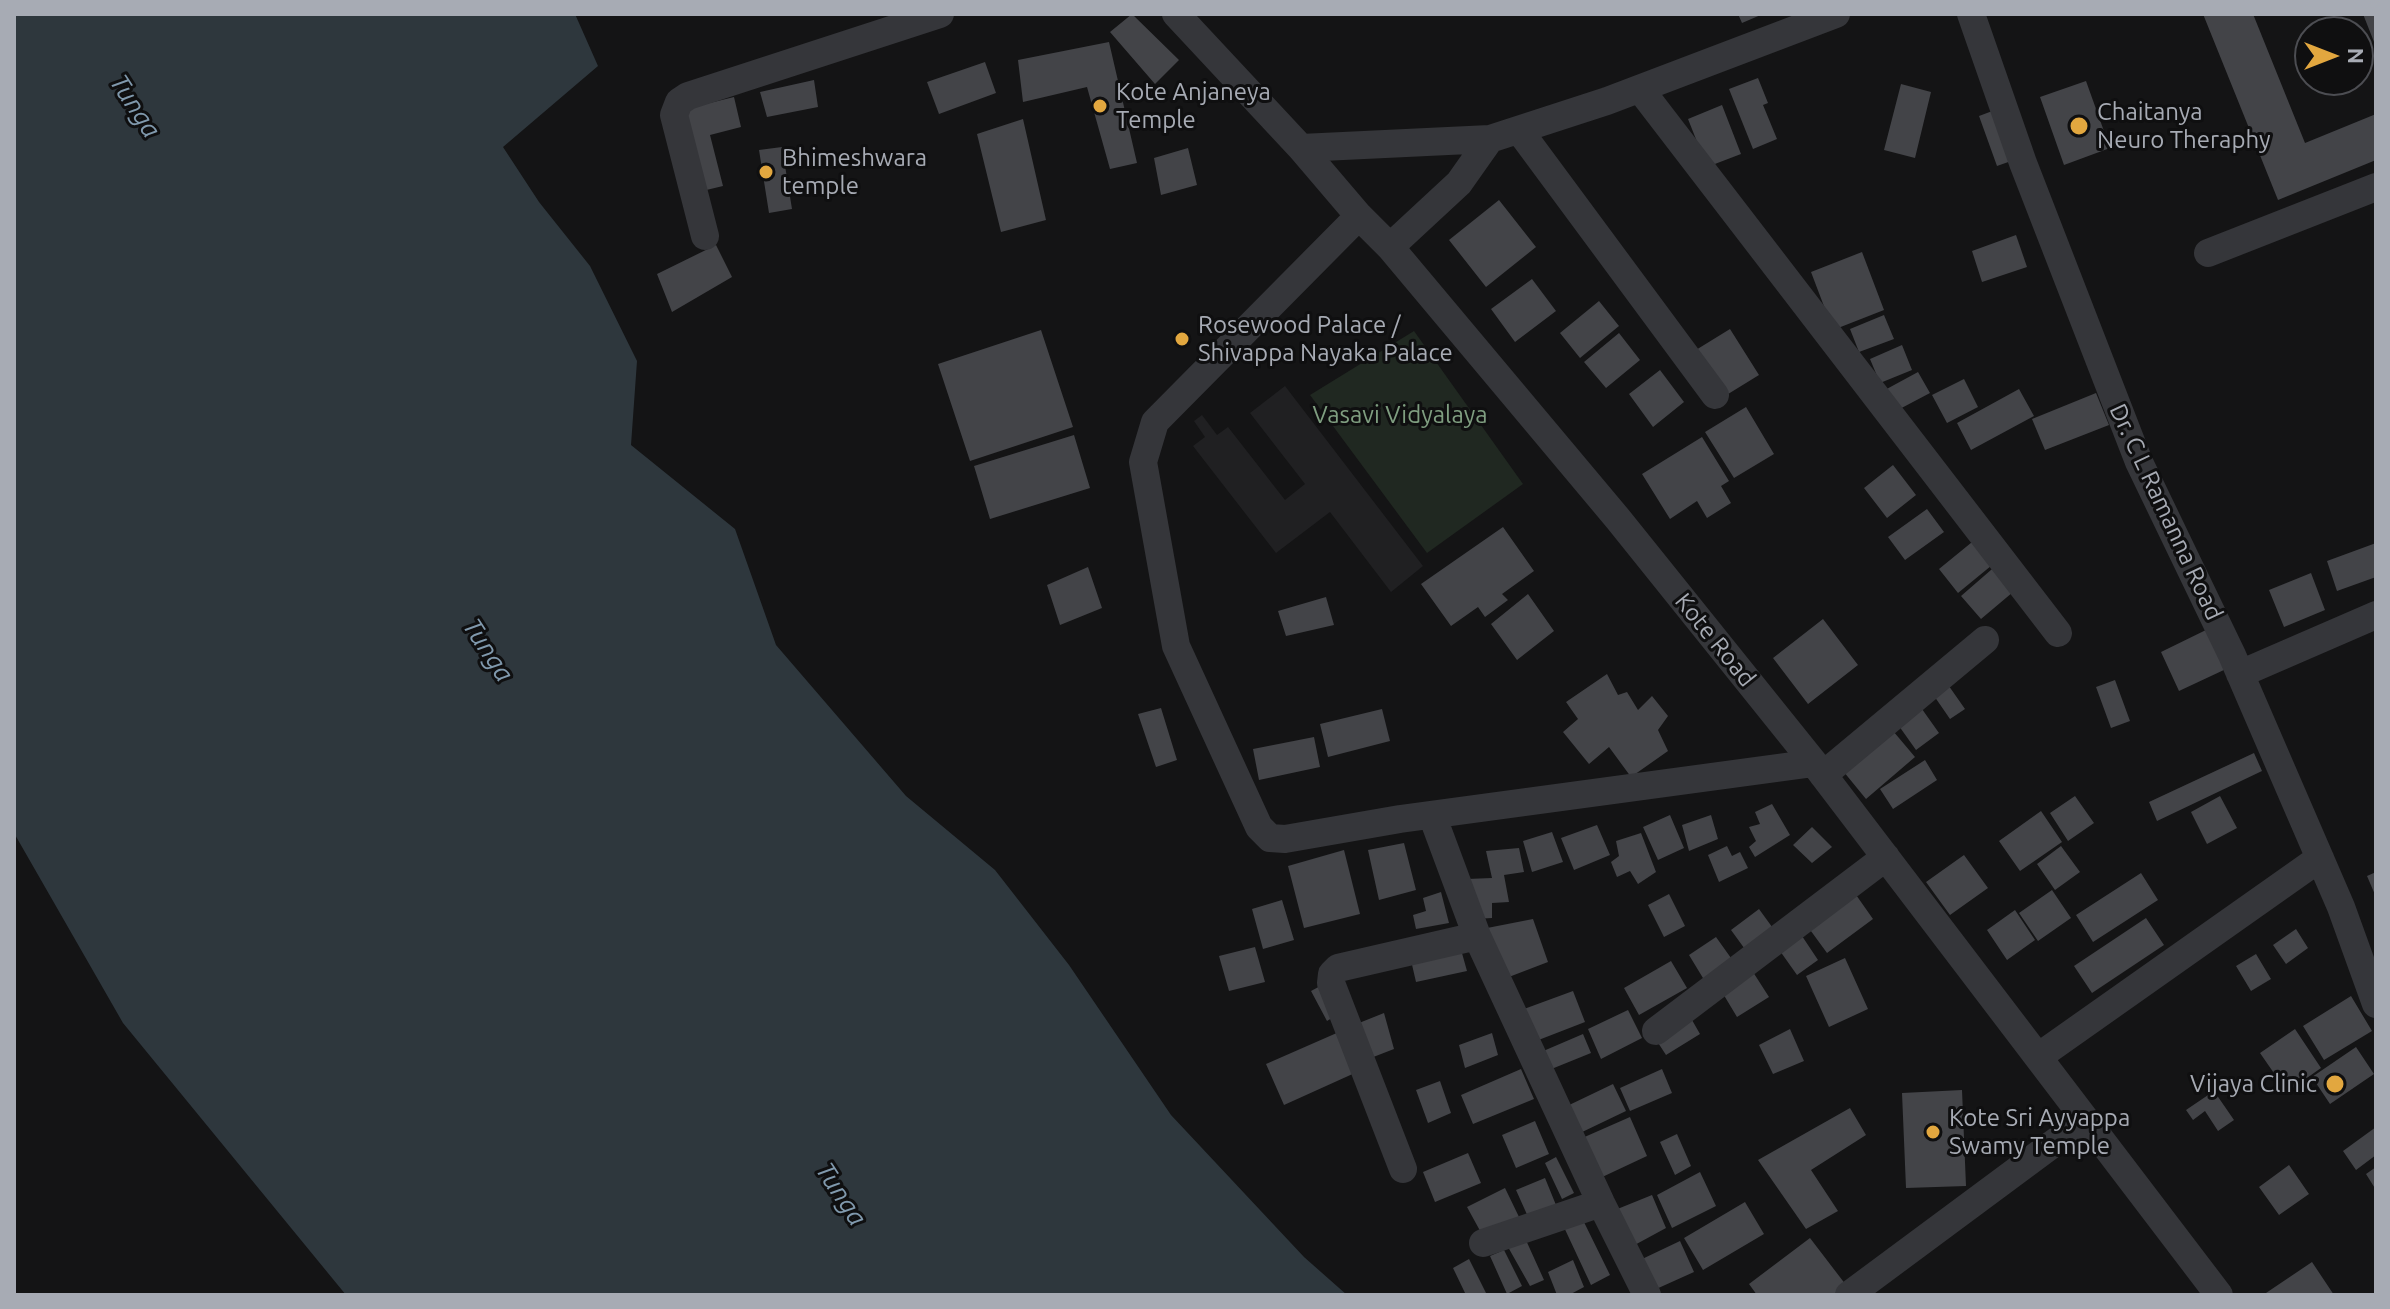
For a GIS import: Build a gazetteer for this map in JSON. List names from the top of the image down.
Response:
{
  "streets": {
    "street": ["Dr. C L Ramanna Road", "Kote Road"]
  },
  "water": ["Tunga"],
  "parks": ["Vasavi Vidyalaya"],
  "places": [
    "Kote Anjaneya Temple",
    "Chaitanya Neuro Theraphy",
    "Bhimeshwara temple",
    "Rosewood Palace / Shivappa Nayaka Palace",
    "Vijaya Clinic",
    "Kote Sri Ayyappa Swamy Temple"
  ],
  "north": "right"
}
